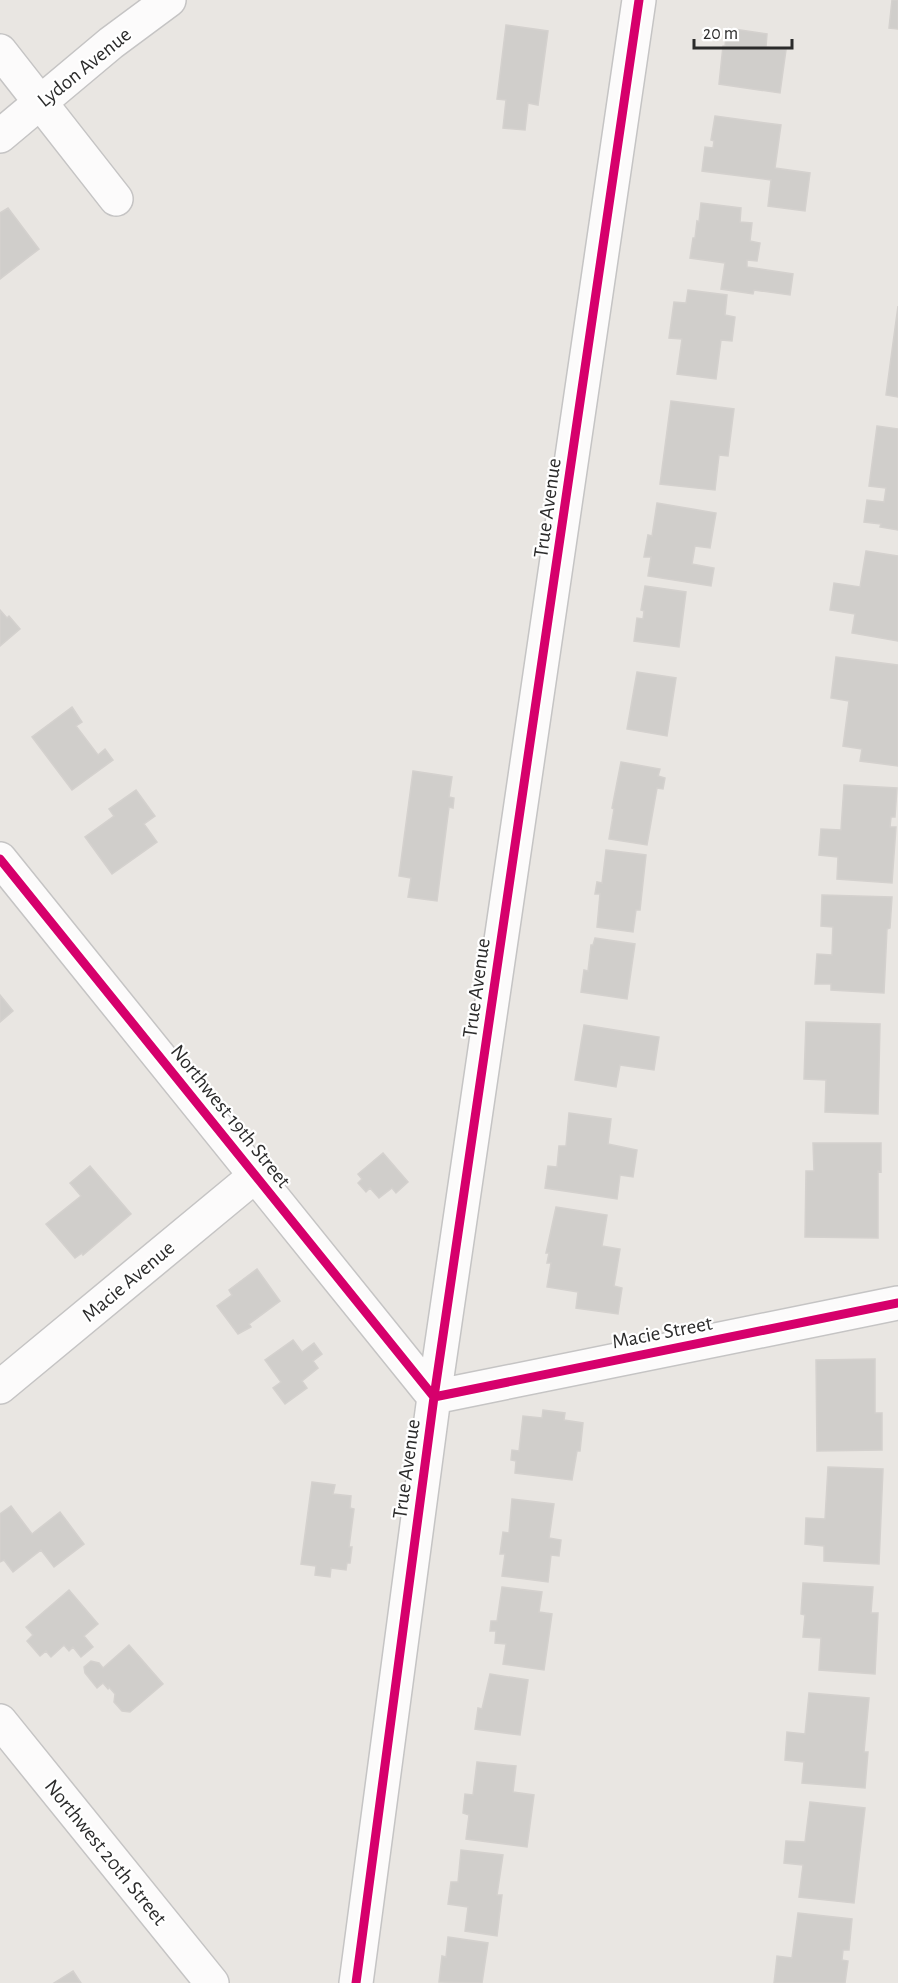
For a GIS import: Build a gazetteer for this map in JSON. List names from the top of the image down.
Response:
{
  "streets": {
    "street": [
      "Lydon Avenue",
      "True Avenue",
      "Northwest 19th Street",
      "Macie Avenue",
      "Macie Street",
      "Northwest 20th Street"
    ]
  },
  "crossings": [
    ["True Avenue", "Northwest 19th Street"],
    ["True Avenue", "Macie Street"],
    ["Northwest 19th Street", "Macie Avenue"],
    ["Northwest 19th Street", "Macie Street"]
  ],
  "scale_bar": "20 m"
}
